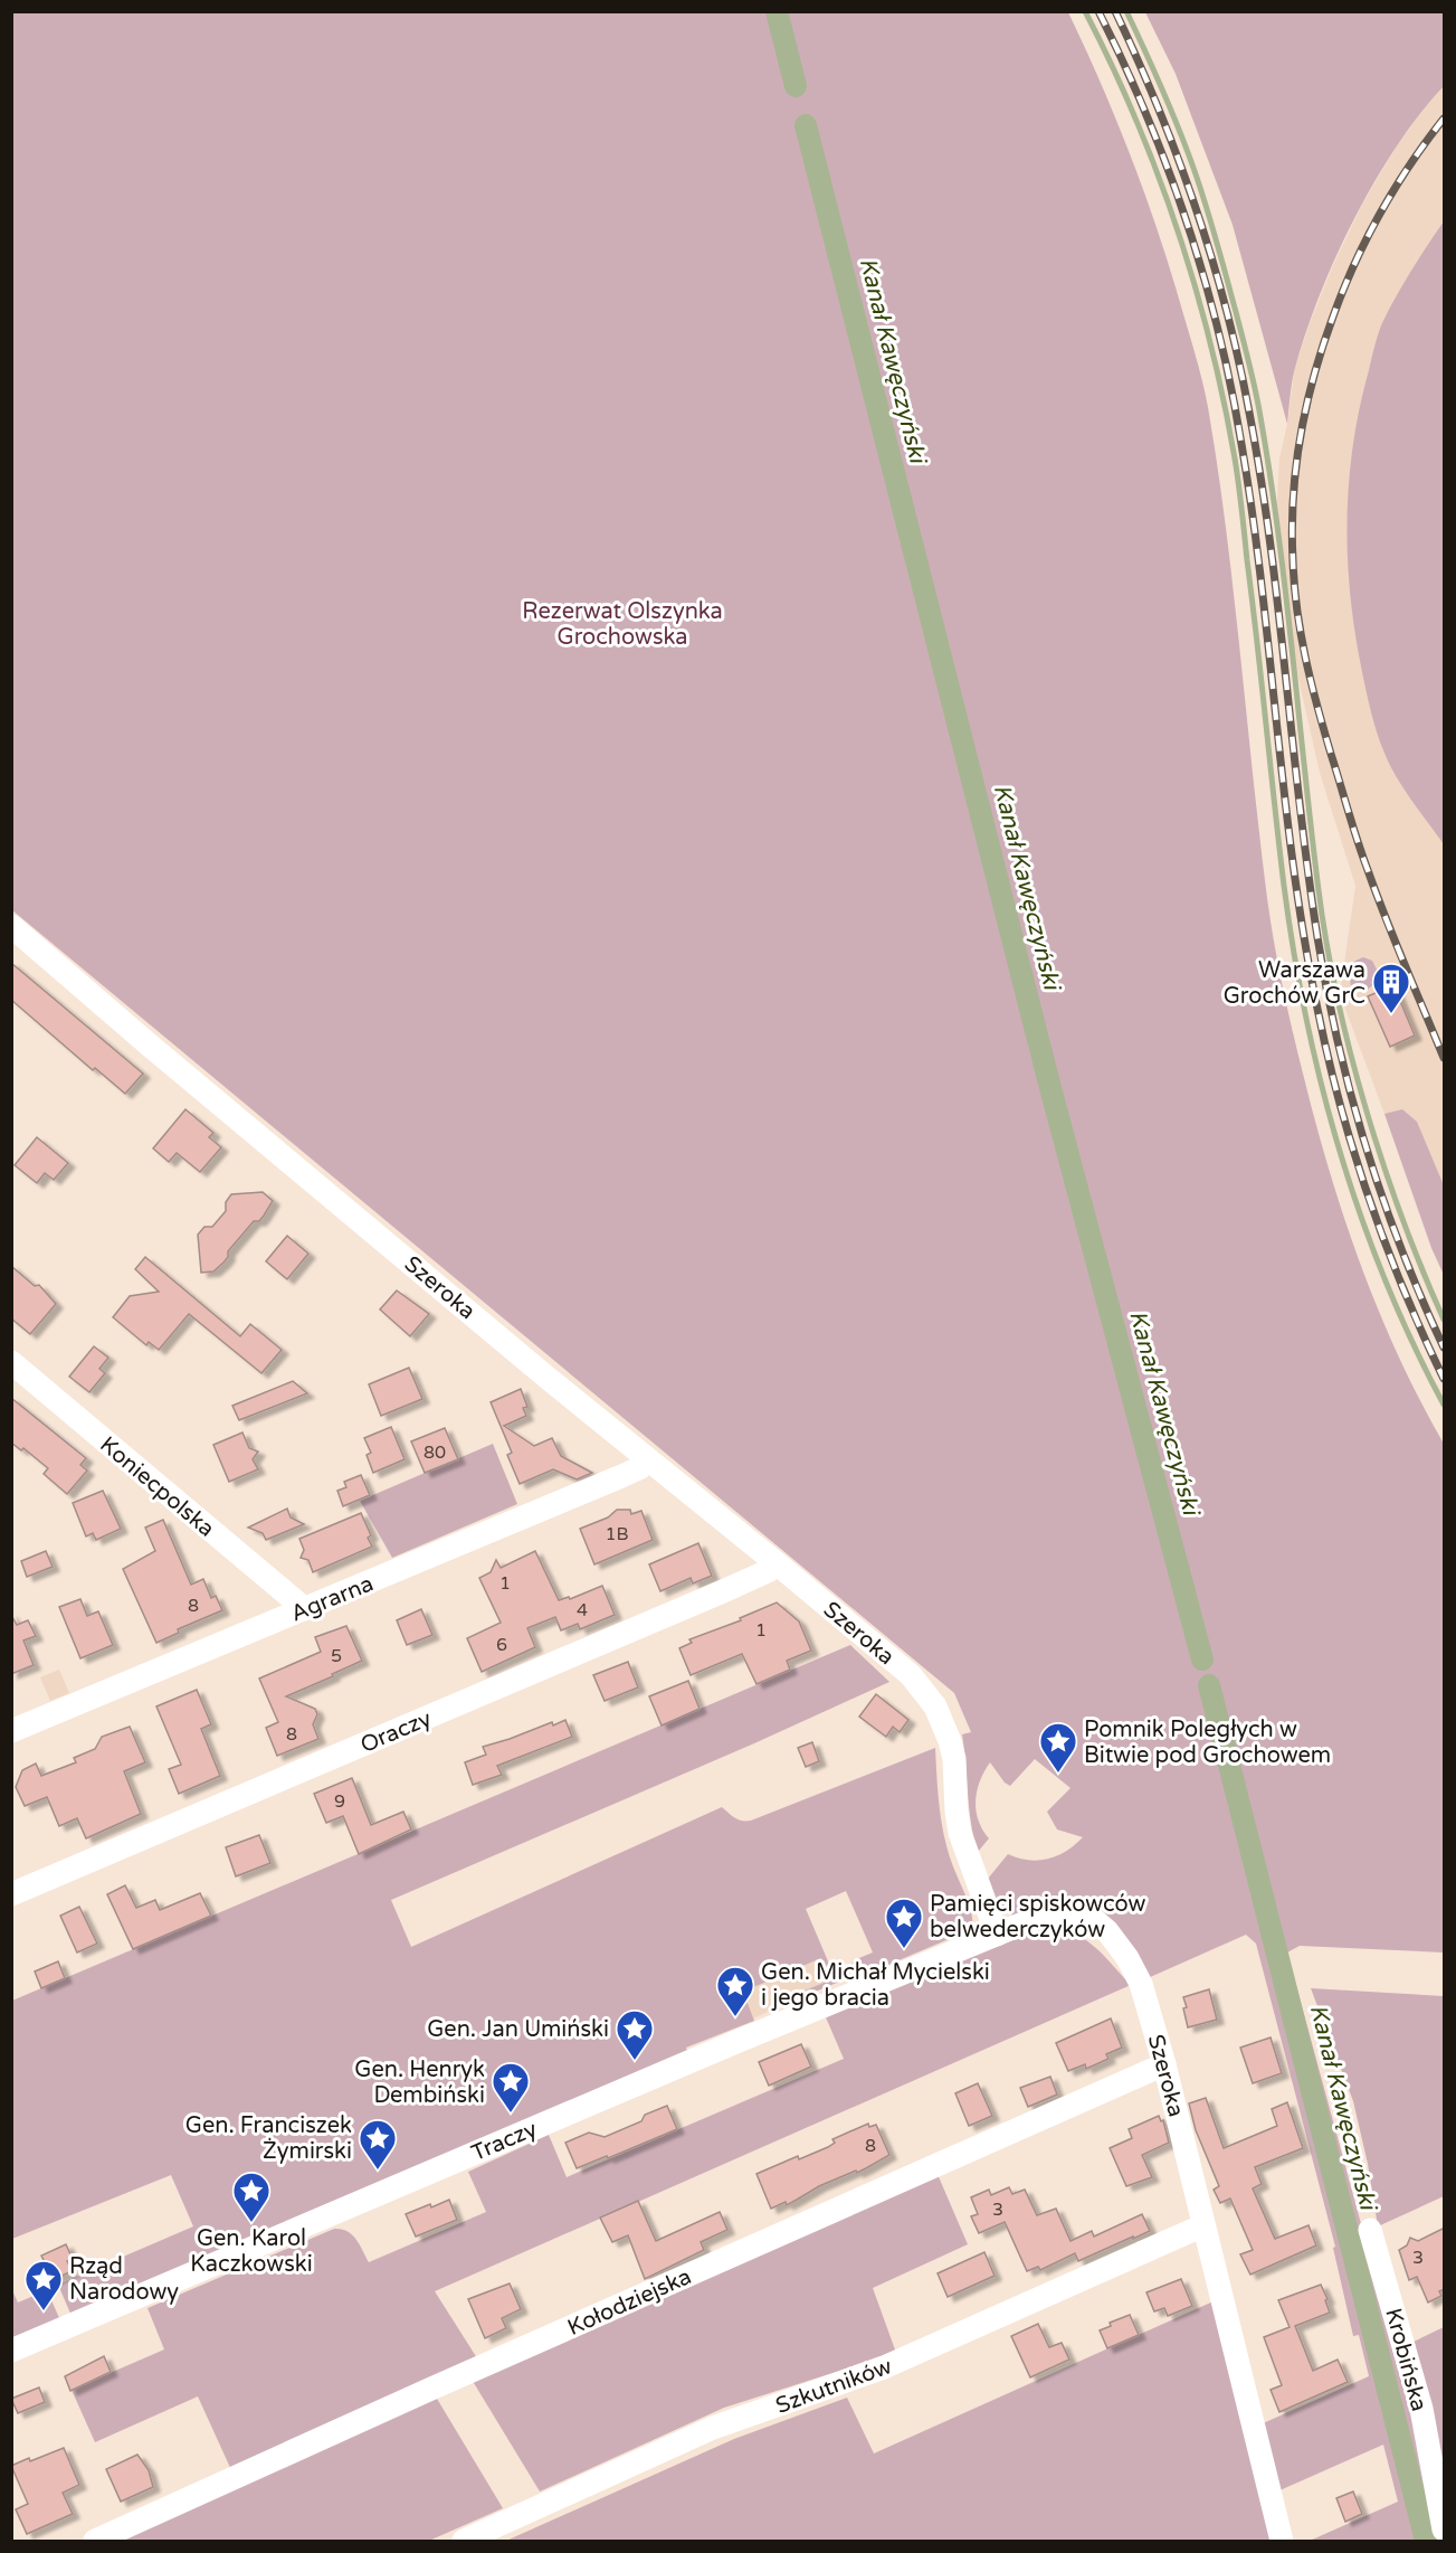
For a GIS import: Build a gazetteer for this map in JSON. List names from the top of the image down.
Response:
{
  "streets": {
    "street": [
      "Szeroka",
      "Koniecpolska",
      "Agrarna",
      "Oraczy",
      "Traczy",
      "Kołodziejska",
      "Krobińska",
      "Szkutników"
    ]
  },
  "crossings": [
    ["Szeroka", "Agrarna"],
    ["Szeroka", "Oraczy"],
    ["Szeroka", "Traczy"],
    ["Szeroka", "Kołodziejska"],
    ["Szeroka", "Szkutników"],
    ["Koniecpolska", "Agrarna"]
  ],
  "water": ["Kanał Kawęczyński"],
  "parks": ["Rezerwat Olszynka Grochowska"],
  "places": {
    "building": ["Warszawa Grochów GrC"],
    "place": [
      "Pomnik Poległych w Bitwie pod Grochowem",
      "Pamięci spiskowców belwederczyków",
      "Gen. Michał Mycielski i jego bracia",
      "Gen. Jan Umiński",
      "Gen. Henryk Dembiński",
      "Gen. Franciszek Żymirski",
      "Gen. Karol Kaczkowski",
      "Rząd Narodowy"
    ]
  },
  "house_numbers": [
    "80",
    "1B",
    "1",
    "8",
    "4",
    "1",
    "6",
    "5",
    "8",
    "9",
    "8",
    "3",
    "3"
  ]
}
